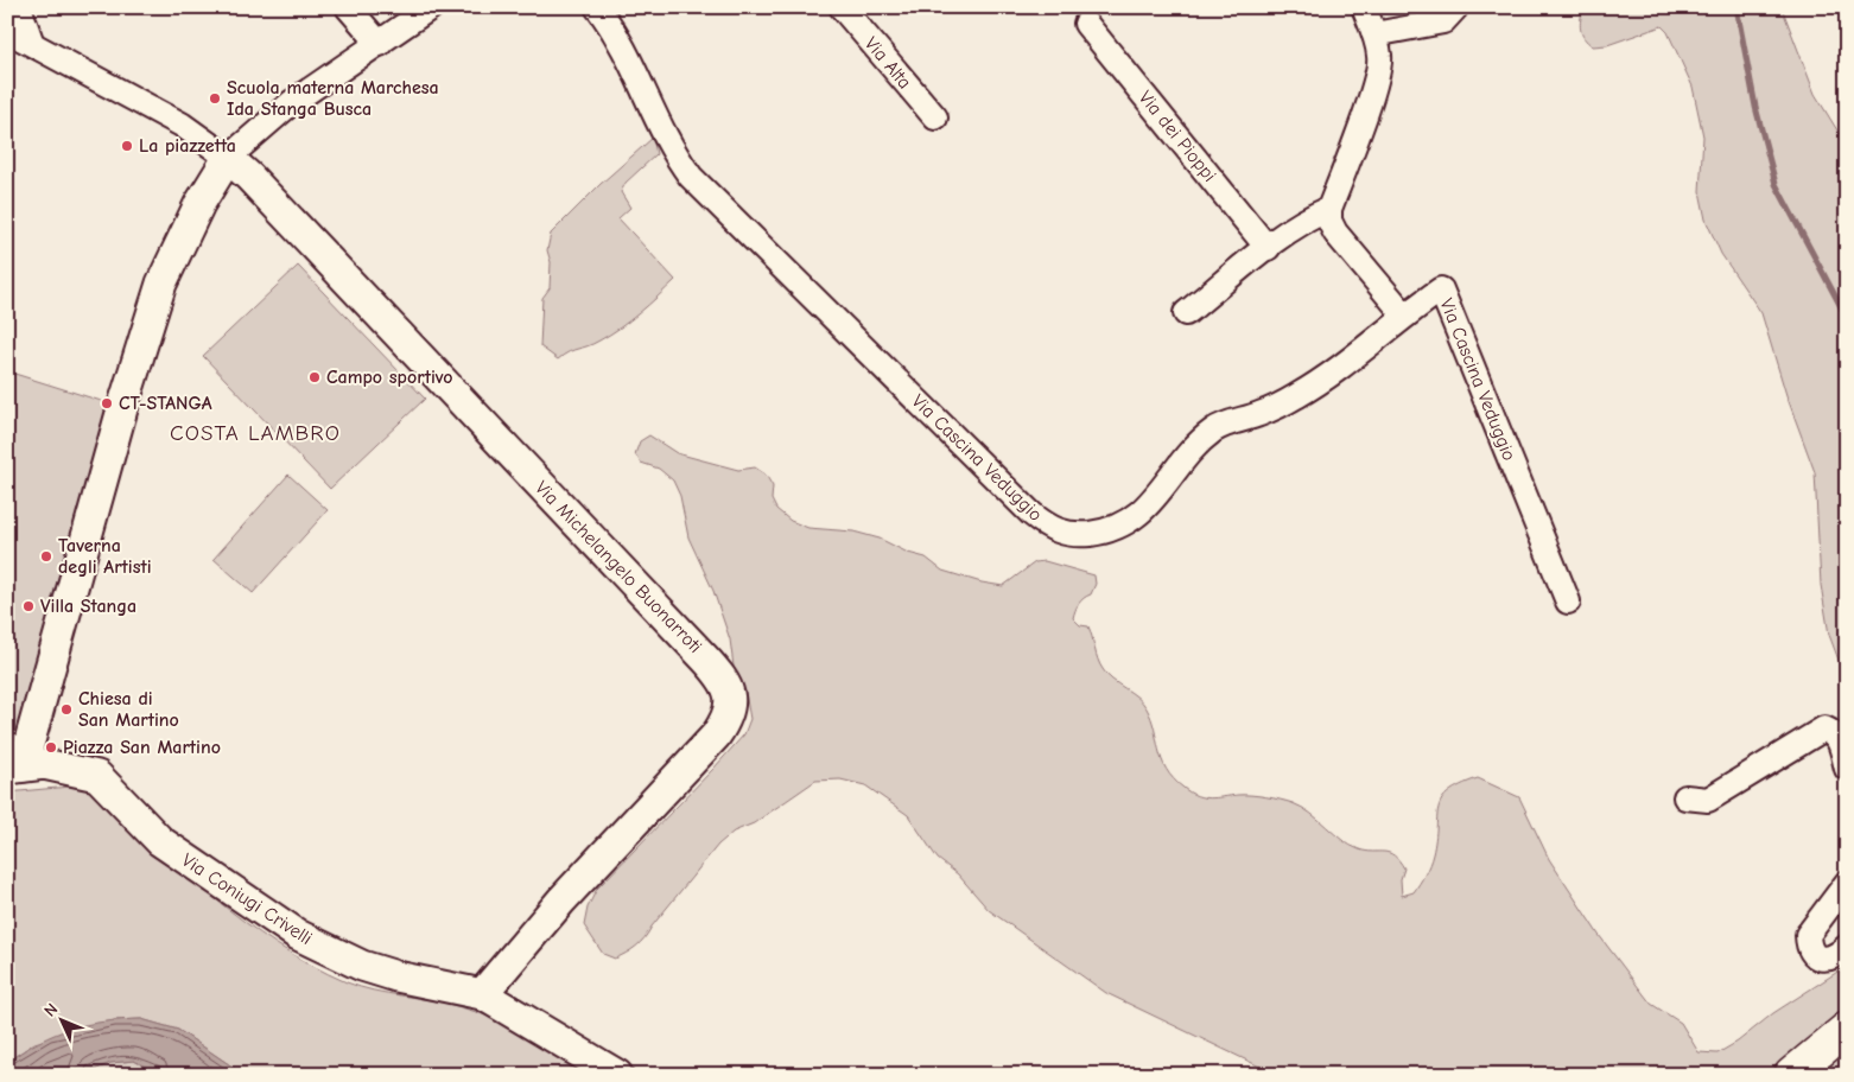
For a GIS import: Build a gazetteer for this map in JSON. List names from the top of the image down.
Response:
{
  "streets": {
    "street": [
      "Via Alta",
      "Via dei Pioppi",
      "Via Cascina Veduggio",
      "Via Michelangelo Buonarroti",
      "Via Coniugi Crivelli"
    ]
  },
  "crossings": [
    ["Via Michelangelo Buonarroti", "Via Coniugi Crivelli"]
  ],
  "districts": ["COSTA LAMBRO"],
  "places": [
    "Scuola materna Marchesa Ida Stanga Busca",
    "La piazzetta",
    "Campo sportivo",
    "CT-STANGA",
    "Taverna degli Artisti",
    "Villa Stanga",
    "Chiesa di San Martino",
    "Piazza San Martino"
  ],
  "north": "top left"
}
